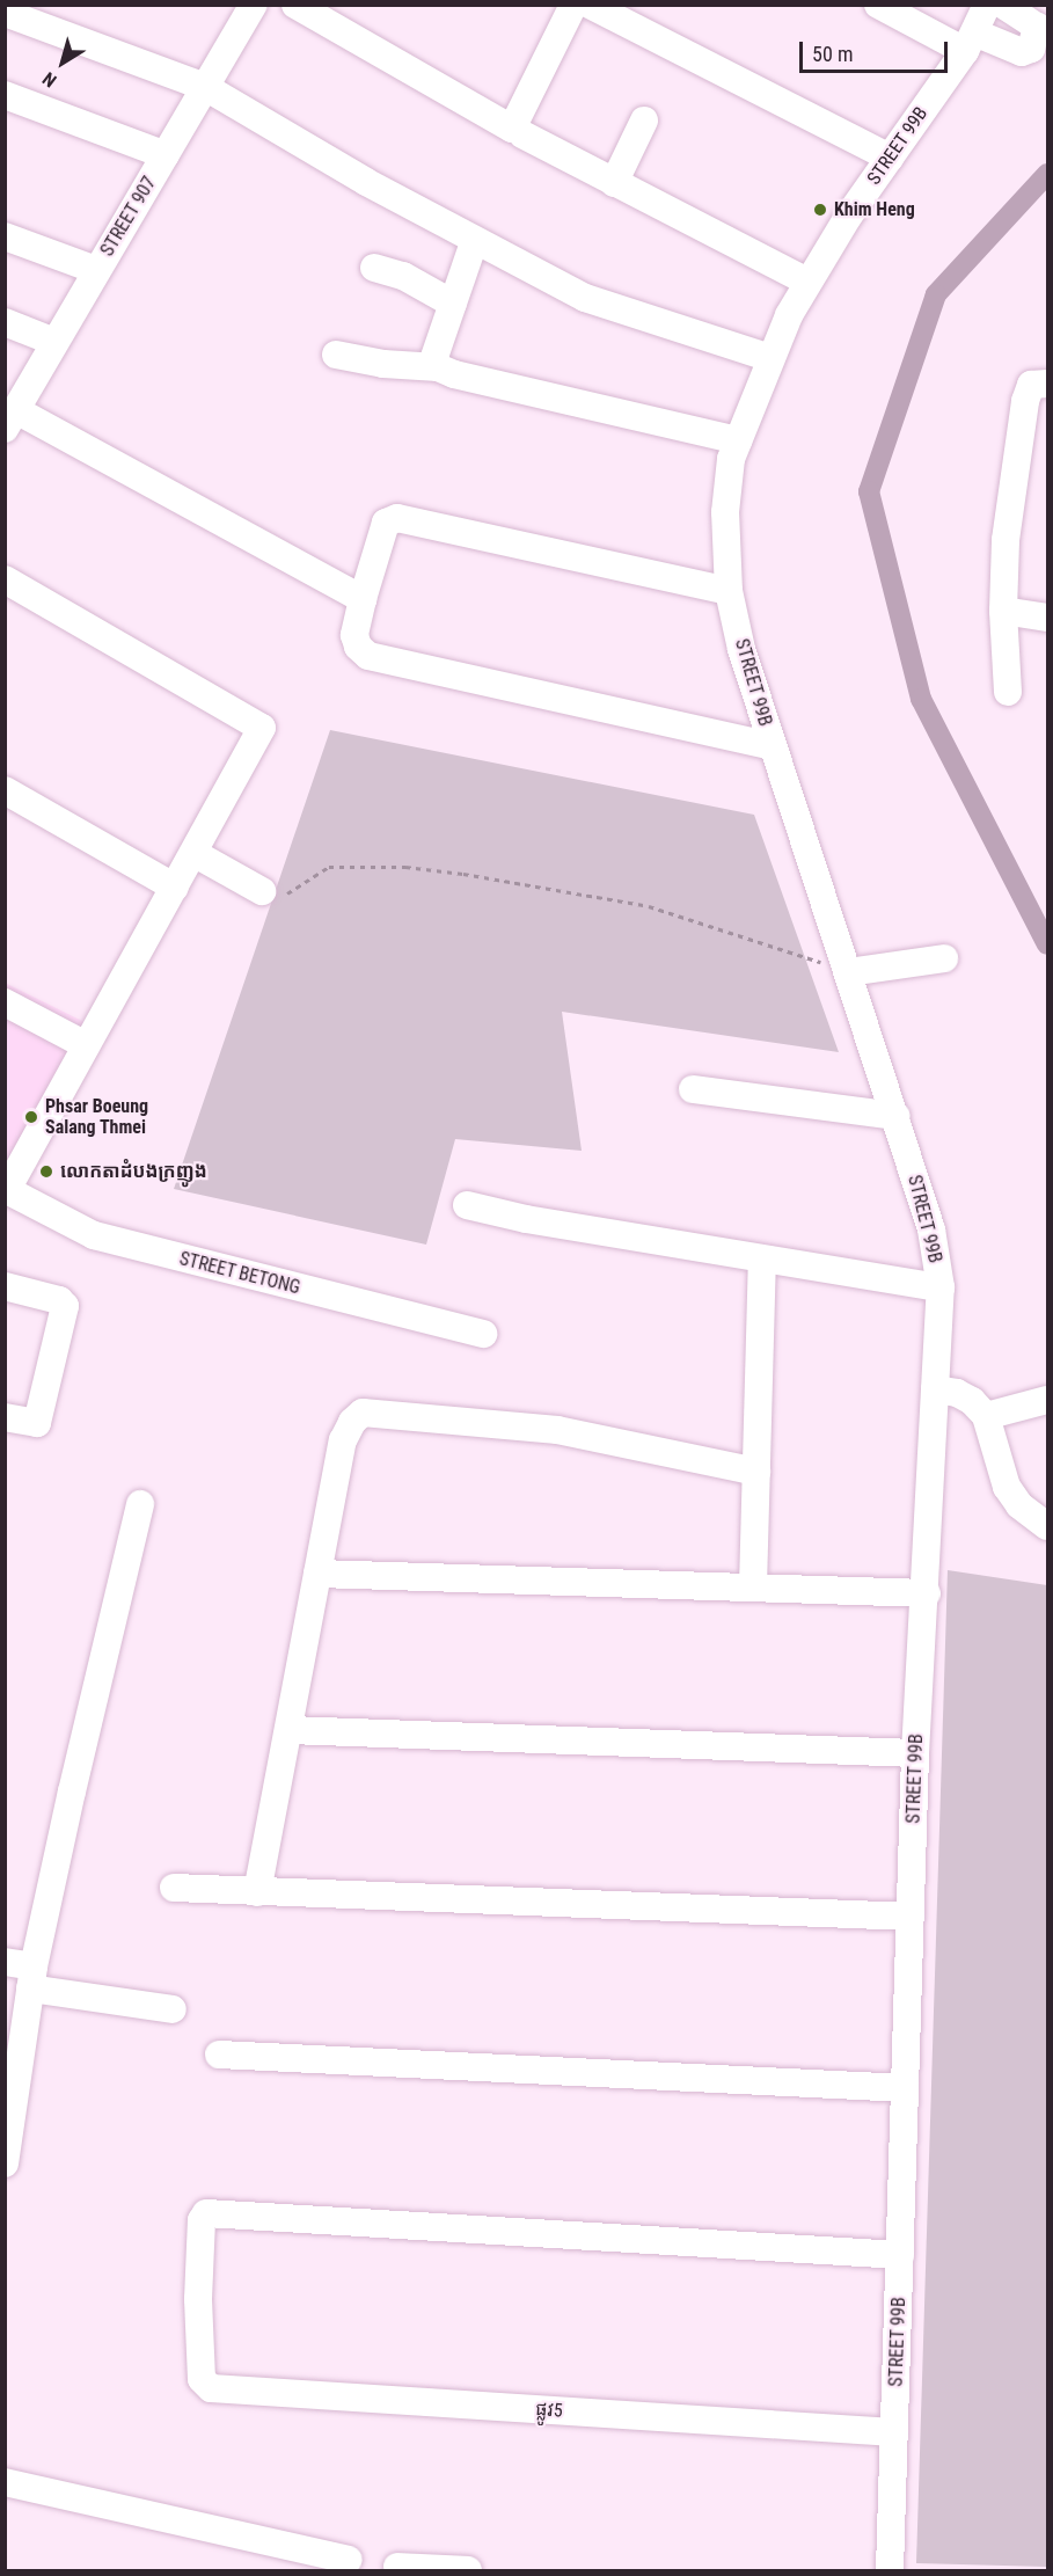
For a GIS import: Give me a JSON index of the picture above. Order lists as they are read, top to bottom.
{
  "streets": {
    "street": [
      "STREET 99B",
      "STREET 907",
      "STREET BETONG",
      "ផ្លូវ5"
    ]
  },
  "crossings": [
    ["STREET 99B", "ផ្លូវ5"]
  ],
  "places": ["Khim Heng", "Phsar Boeung Salang Thmei", "លោកតាដំបងក្រញូង"],
  "scale_bar": "50 m",
  "north": "bottom left"
}
